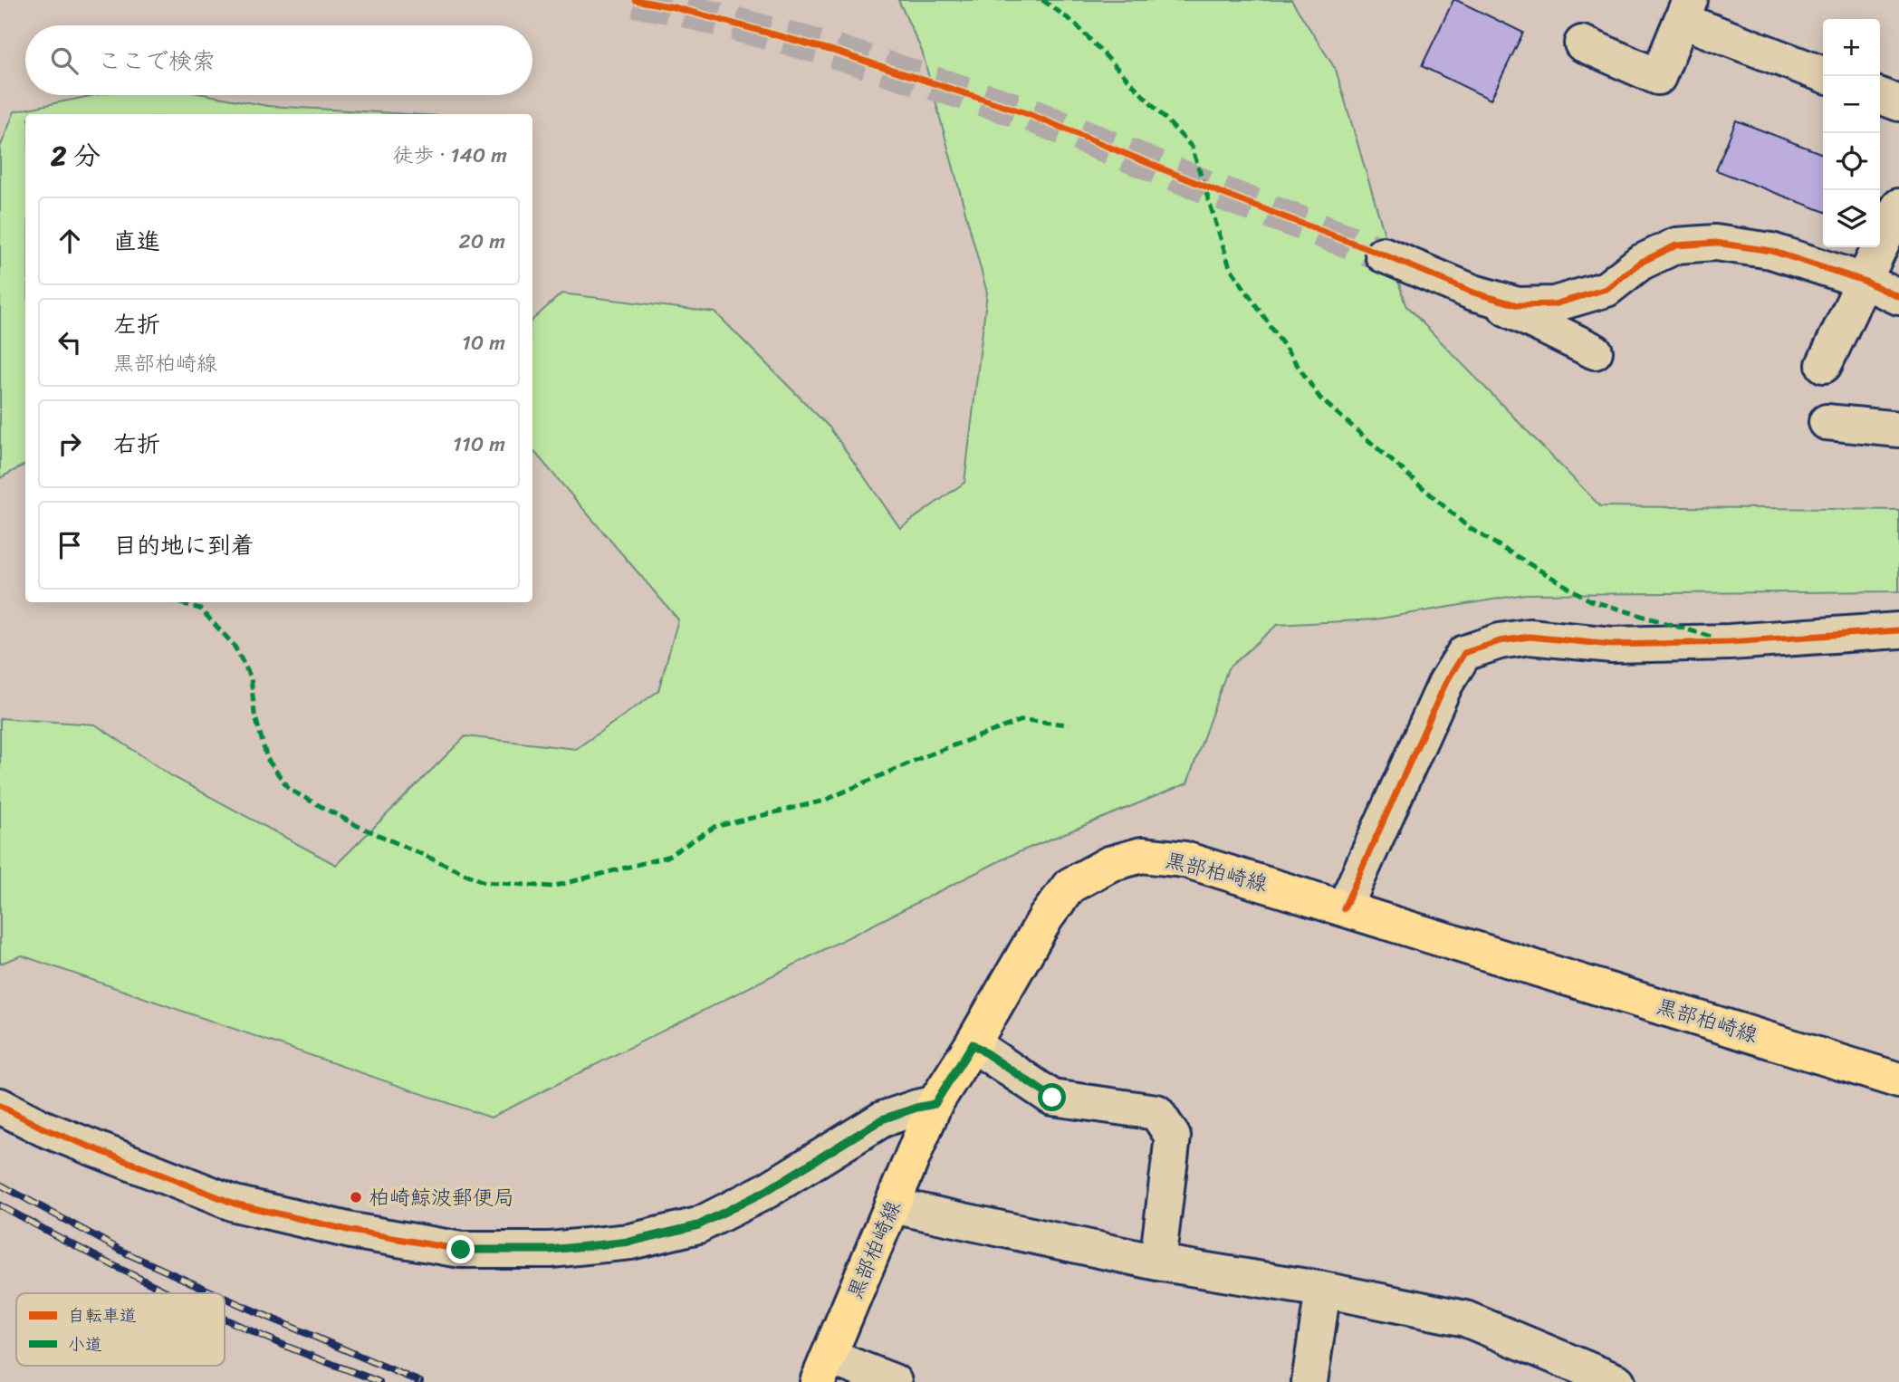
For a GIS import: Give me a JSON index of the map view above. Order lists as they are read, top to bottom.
{
  "streets": {
    "main road": ["黒部柏崎線"]
  },
  "places": ["柏崎鯨波郵便局"],
  "legend": ["自転車道", "小道"],
  "page": {
    "map_buttons": ["+", "−"],
    "search": "ここで検索",
    "heading": ["2 分", "徒歩 · 140 m"],
    "list": [
      ["直進", "20 m"],
      ["左折", "黒部柏崎線", "10 m"],
      ["右折", "110 m"],
      "目的地に到着"
    ]
  }
}
